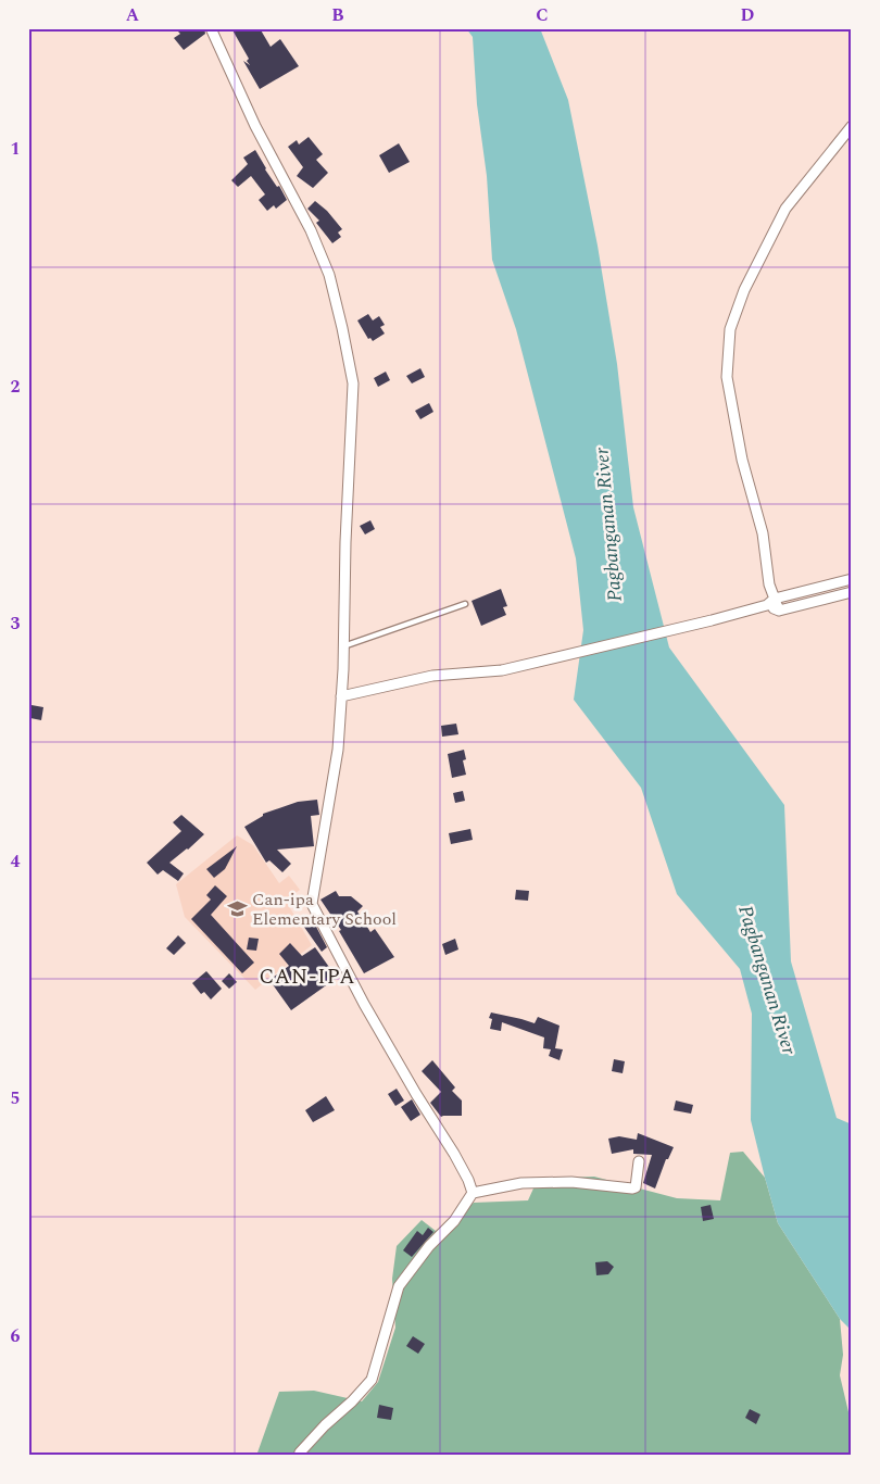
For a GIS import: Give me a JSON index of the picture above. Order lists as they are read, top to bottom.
{
  "districts": ["CAN-IPA"],
  "water": ["Pagbanganan River"],
  "places": {
    "school or university": ["Can-ipa Elementary School"]
  },
  "grid": {
    "columns": [
      "A",
      "B",
      "C",
      "D"
    ],
    "rows": [
      "1",
      "2",
      "3",
      "4",
      "5",
      "6"
    ]
  }
}
